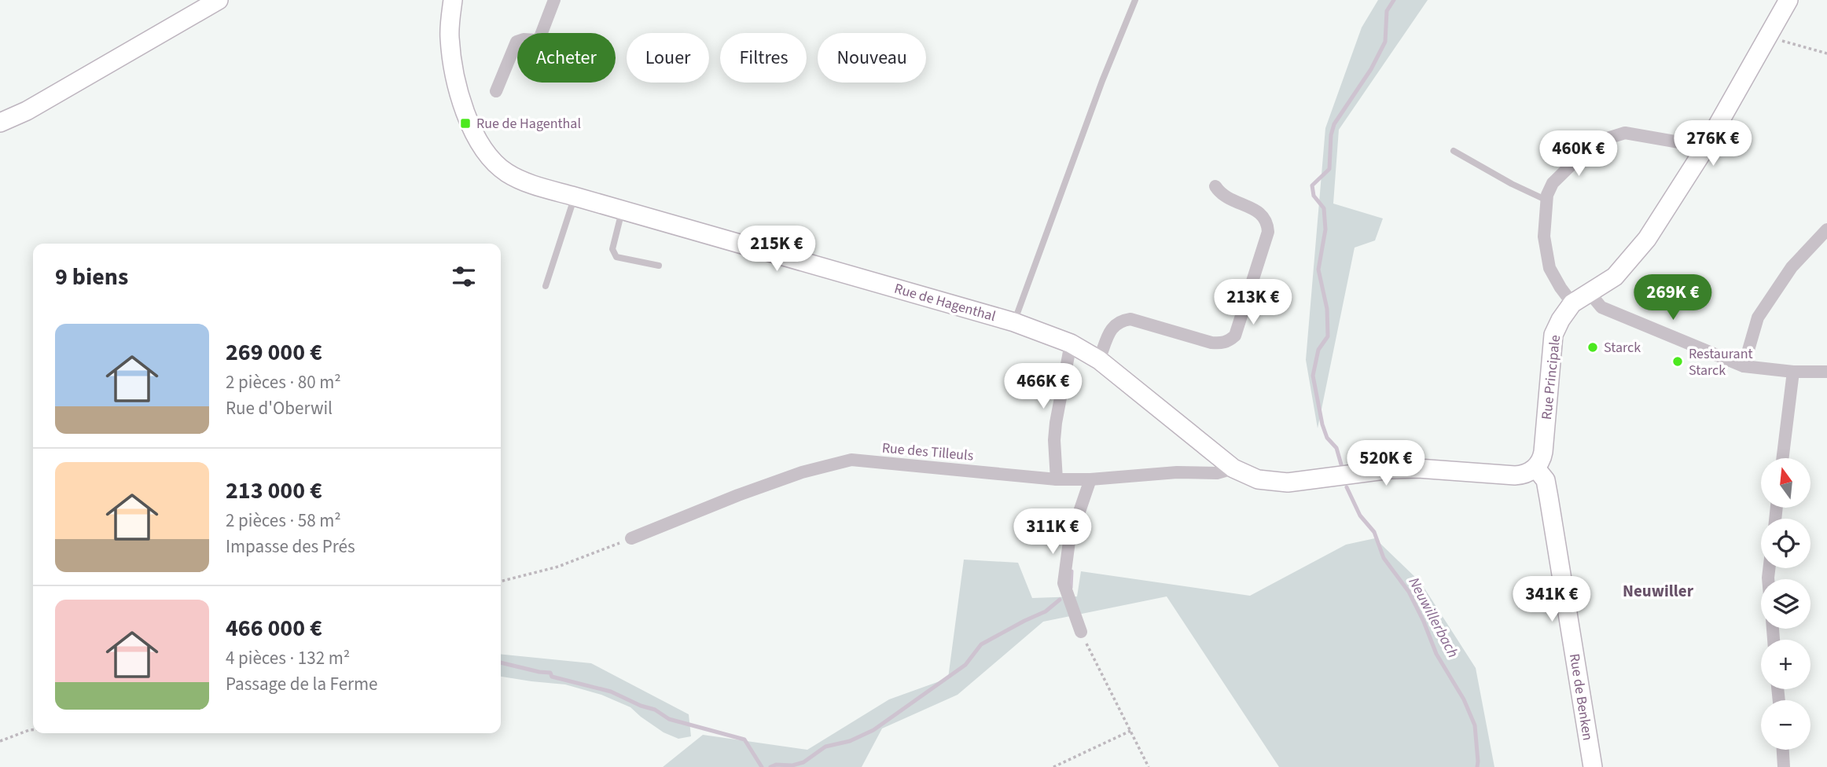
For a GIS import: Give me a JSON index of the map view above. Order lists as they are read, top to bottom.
{
  "streets": {
    "street": [
      "Rue de Hagenthal",
      "Rue Principale",
      "Rue des Tilleuls",
      "Rue de Benken"
    ]
  },
  "crossings": [
    ["Rue de Hagenthal", "Rue Principale"],
    ["Rue de Hagenthal", "Rue des Tilleuls"],
    ["Rue de Hagenthal", "Rue de Benken"],
    ["Rue Principale", "Rue de Benken"]
  ],
  "districts": ["Neuwiller"],
  "water": ["Neuwillerbach"],
  "places": {
    "transit": ["Rue de Hagenthal"],
    "other": ["Starck", "Restaurant Starck"]
  },
  "north": "top",
  "page": {
    "chip": [
      "Acheter",
      "Louer",
      "Filtres",
      "Nouveau"
    ],
    "price": [
      "276K €",
      "460K €",
      "215K €",
      "269K €",
      "213K €",
      "466K €",
      "520K €",
      "311K €",
      "341K €"
    ],
    "heading": "9 biens",
    "list": [
      {
        "name": "269 000 €",
        "note": "2 pièces · 80 m² · Rue d'Oberwil"
      },
      {
        "name": "213 000 €",
        "note": "2 pièces · 58 m² · Impasse des Prés"
      },
      {
        "name": "466 000 €",
        "note": "4 pièces · 132 m² · Passage de la Ferme"
      }
    ],
    "map_buttons": ["+", "−"]
  }
}
